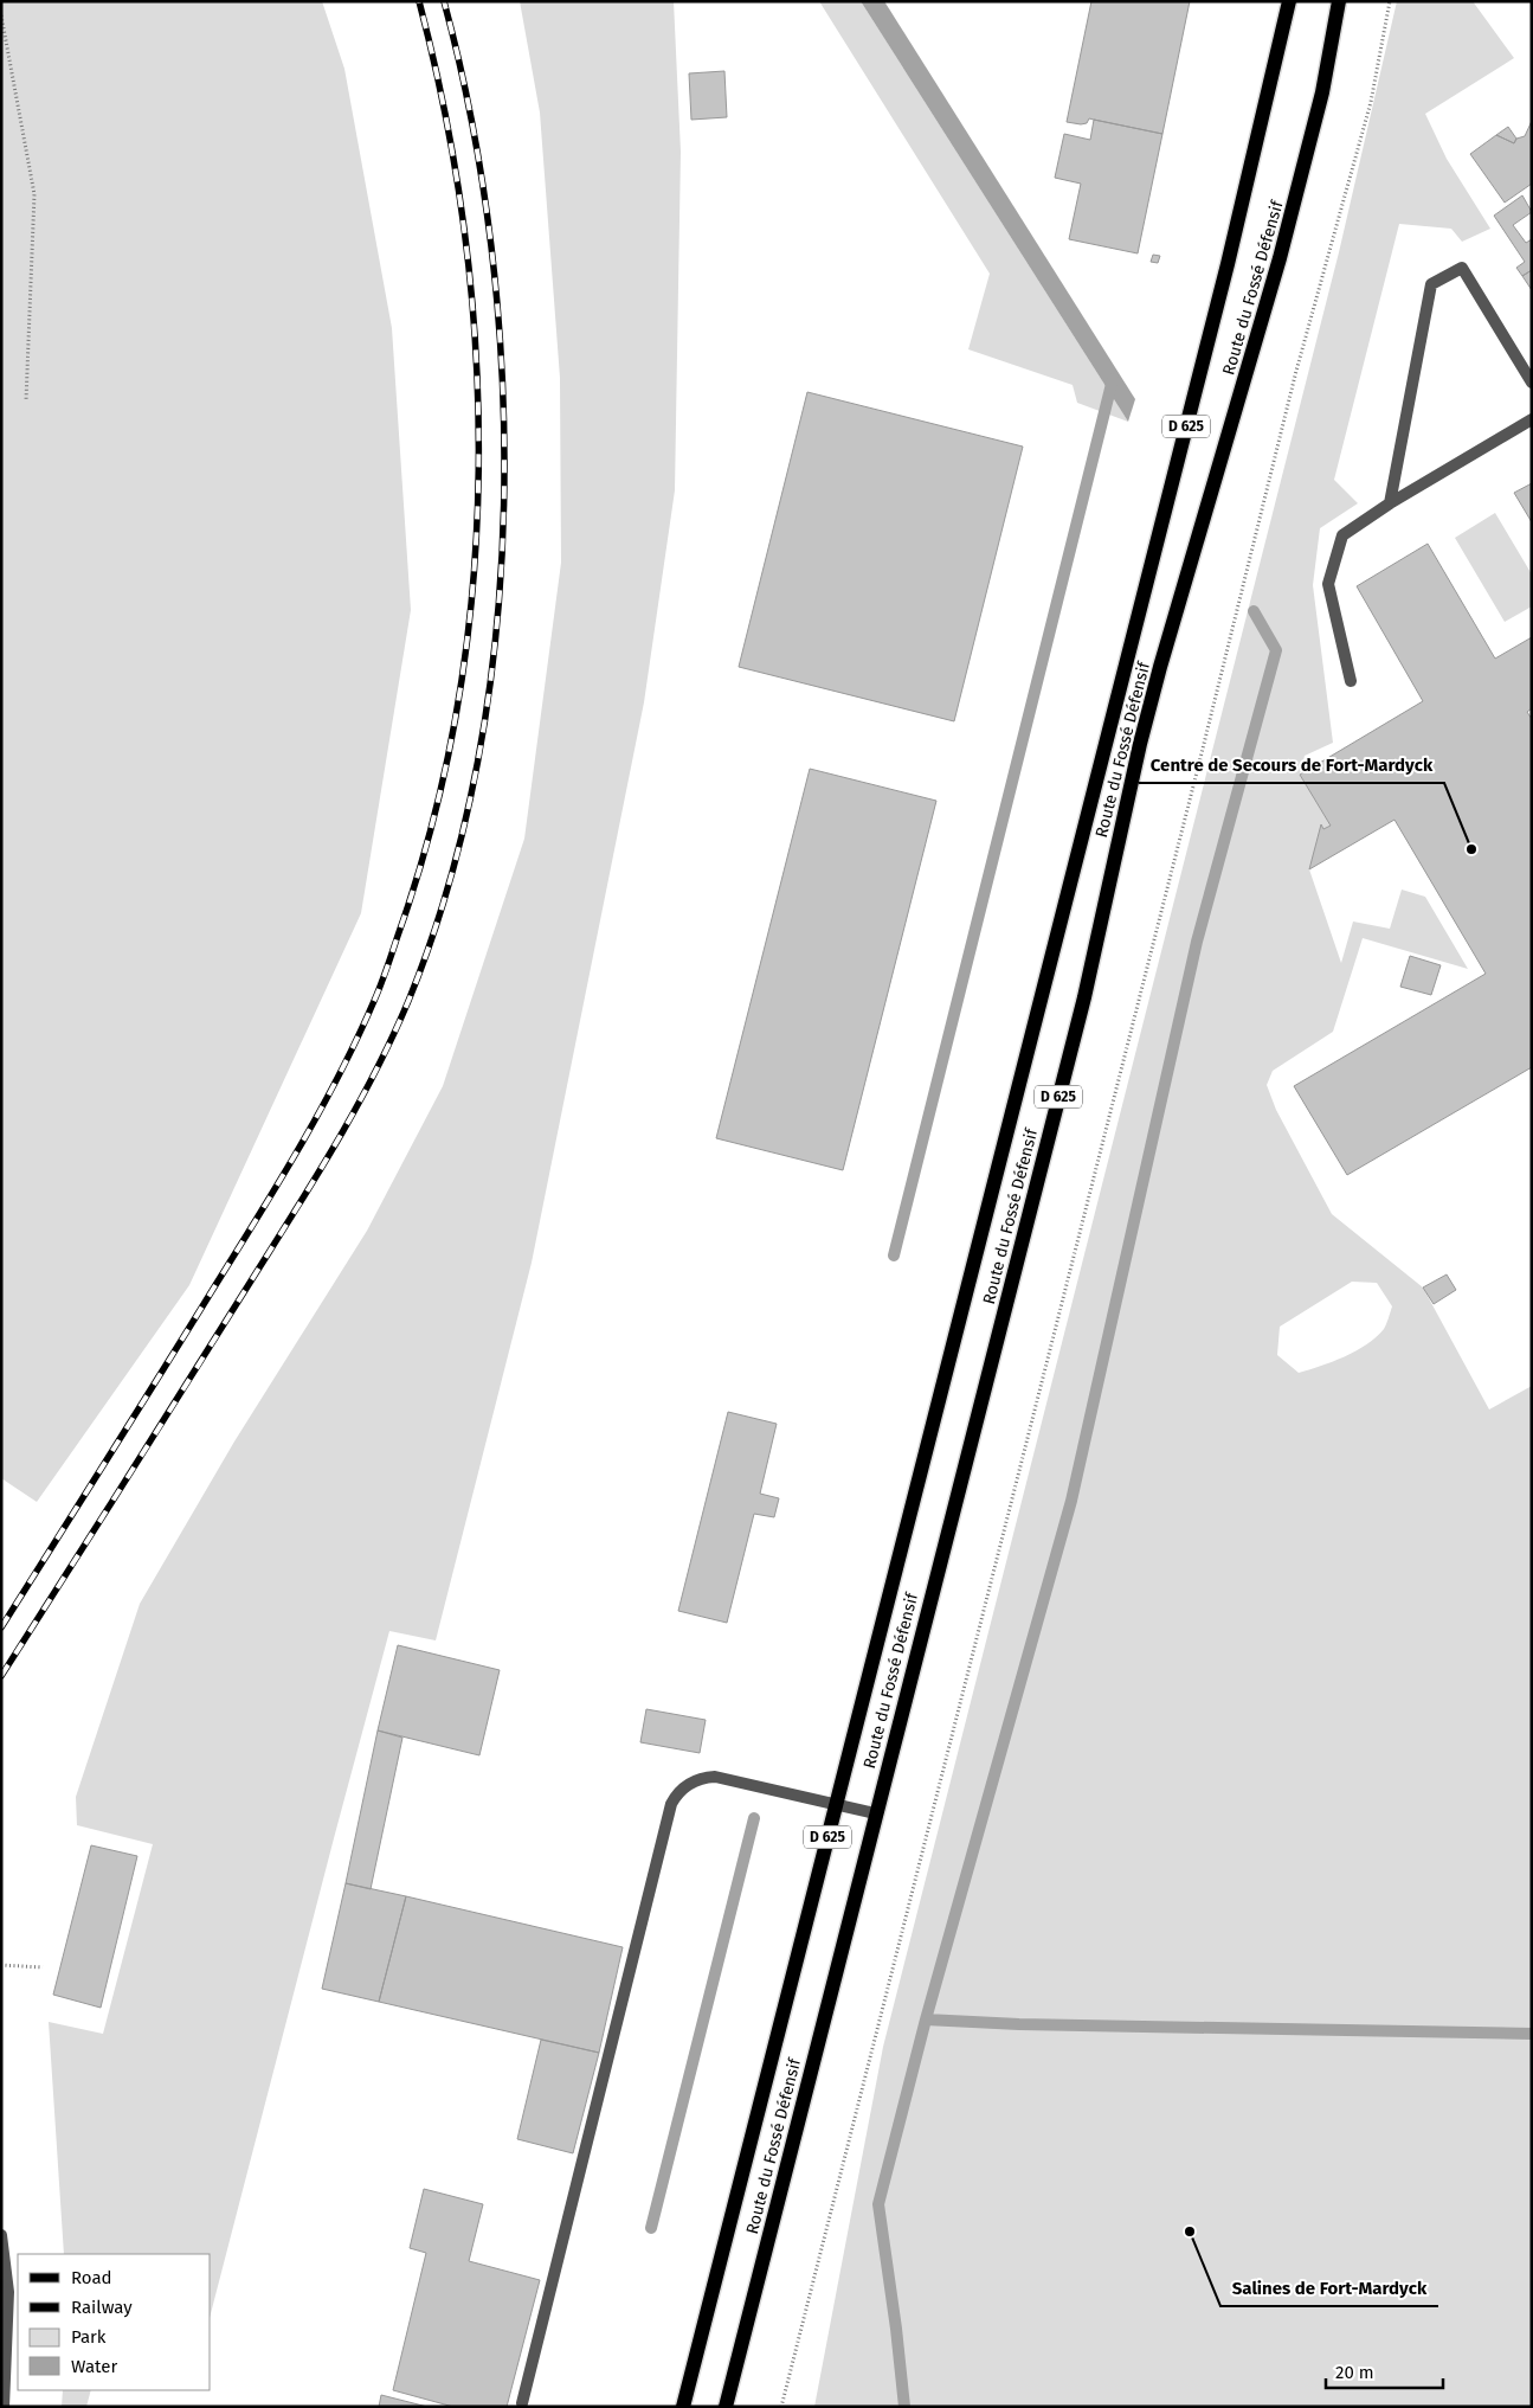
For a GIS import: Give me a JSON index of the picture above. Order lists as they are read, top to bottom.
{
  "streets": {
    "main road": ["Route du Fossé Défensif", "D 625"]
  },
  "places": ["Centre de Secours de Fort-Mardyck", "Salines de Fort-Mardyck"],
  "legend": [
    "Road",
    "Railway",
    "Park",
    "Water"
  ],
  "scale_bar": "20 m"
}
